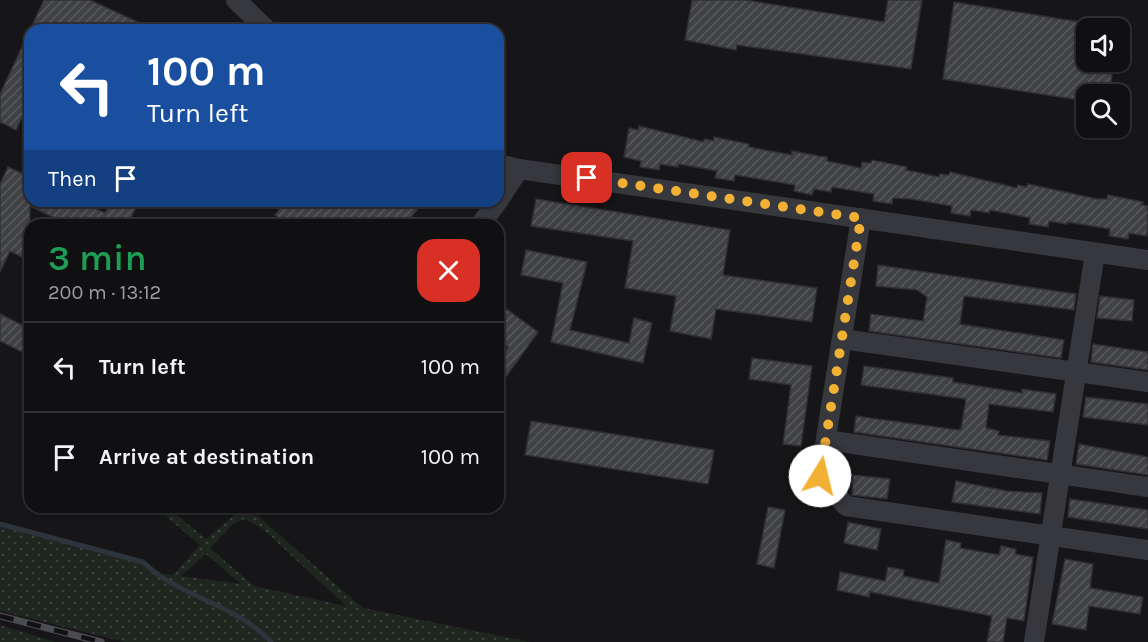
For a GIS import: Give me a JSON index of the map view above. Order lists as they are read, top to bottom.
{
  "page": {
    "turn": ["100 m", "Turn left"],
    "then": "Then",
    "heading": ["3 min", "200 m · 13:12"],
    "list": [
      {
        "name": "Turn left",
        "value": "100 m"
      },
      {
        "name": "Arrive at destination",
        "value": "100 m"
      }
    ]
  }
}
